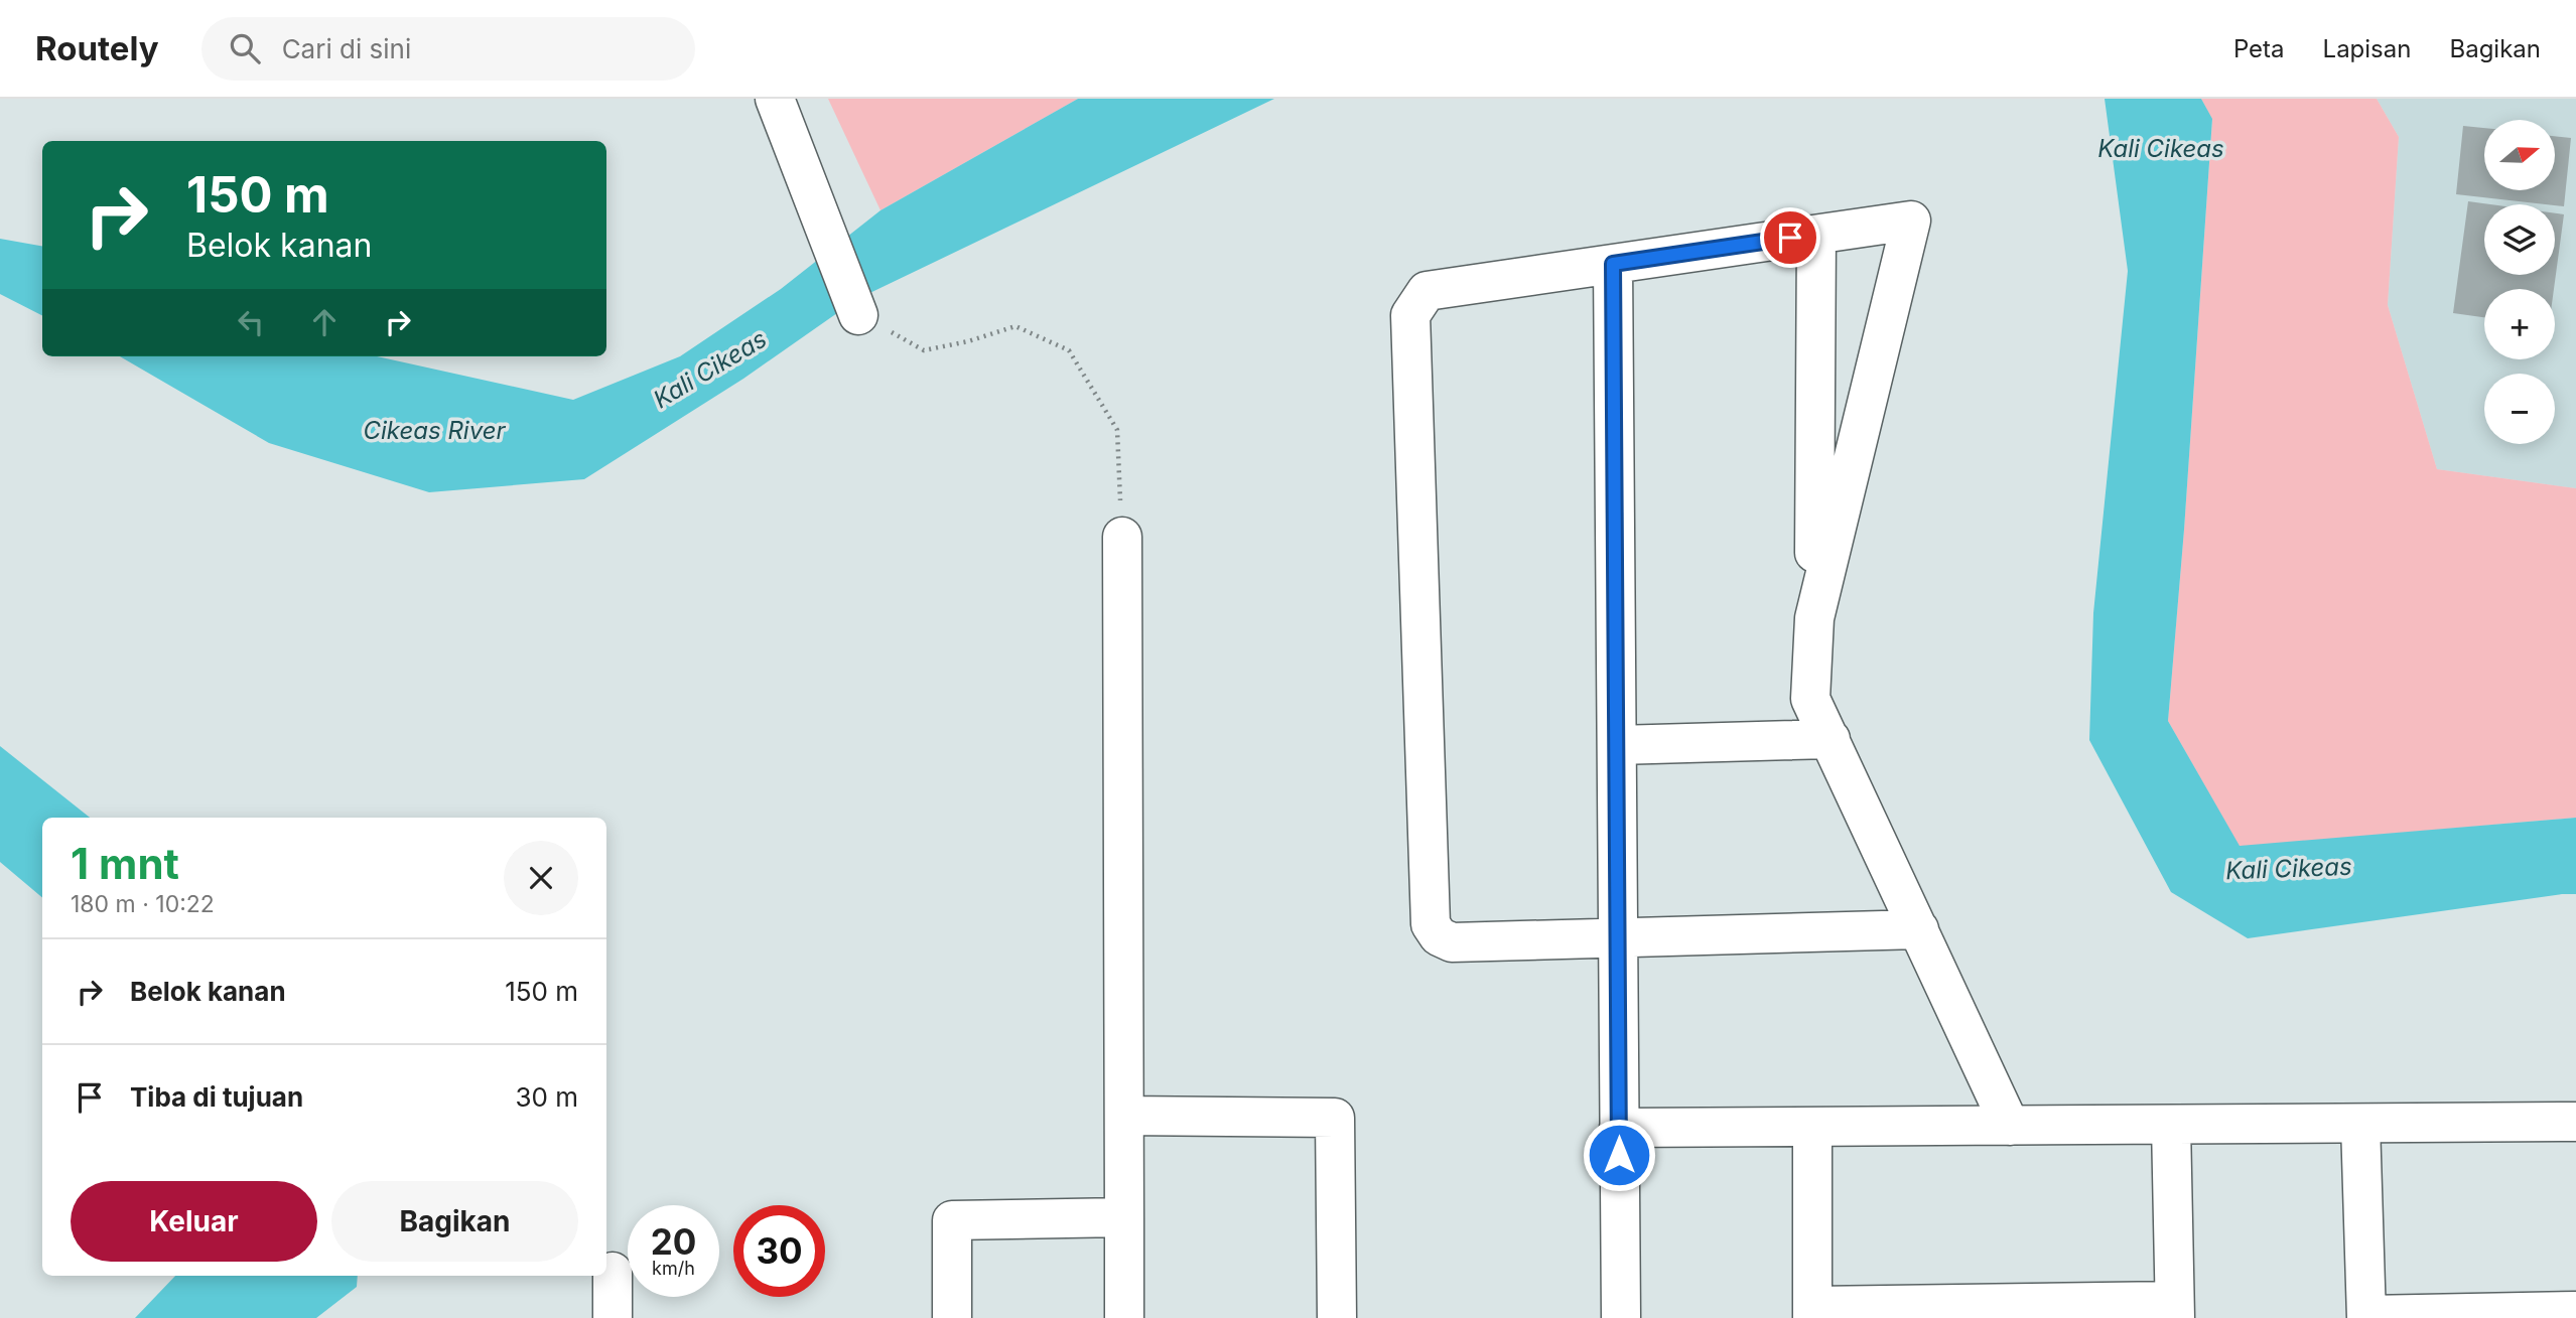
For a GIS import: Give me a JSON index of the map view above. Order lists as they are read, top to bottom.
{
  "water": ["Kali Cikeas", "Cikeas River"],
  "north": "right",
  "page": {
    "header": "Routely",
    "search": "Cari di sini",
    "nav": ["Peta", "Lapisan", "Bagikan"],
    "map_buttons": ["+", "−"],
    "turn": ["150 m", "Belok kanan"],
    "heading": ["1 mnt", "180 m · 10:22"],
    "list": [
      {
        "name": "Belok kanan",
        "value": "150 m"
      },
      {
        "name": "Tiba di tujuan",
        "value": "30 m"
      }
    ],
    "buttons": ["Keluar", "Bagikan"],
    "speed": "20 km/h",
    "limit": "30"
  }
}
